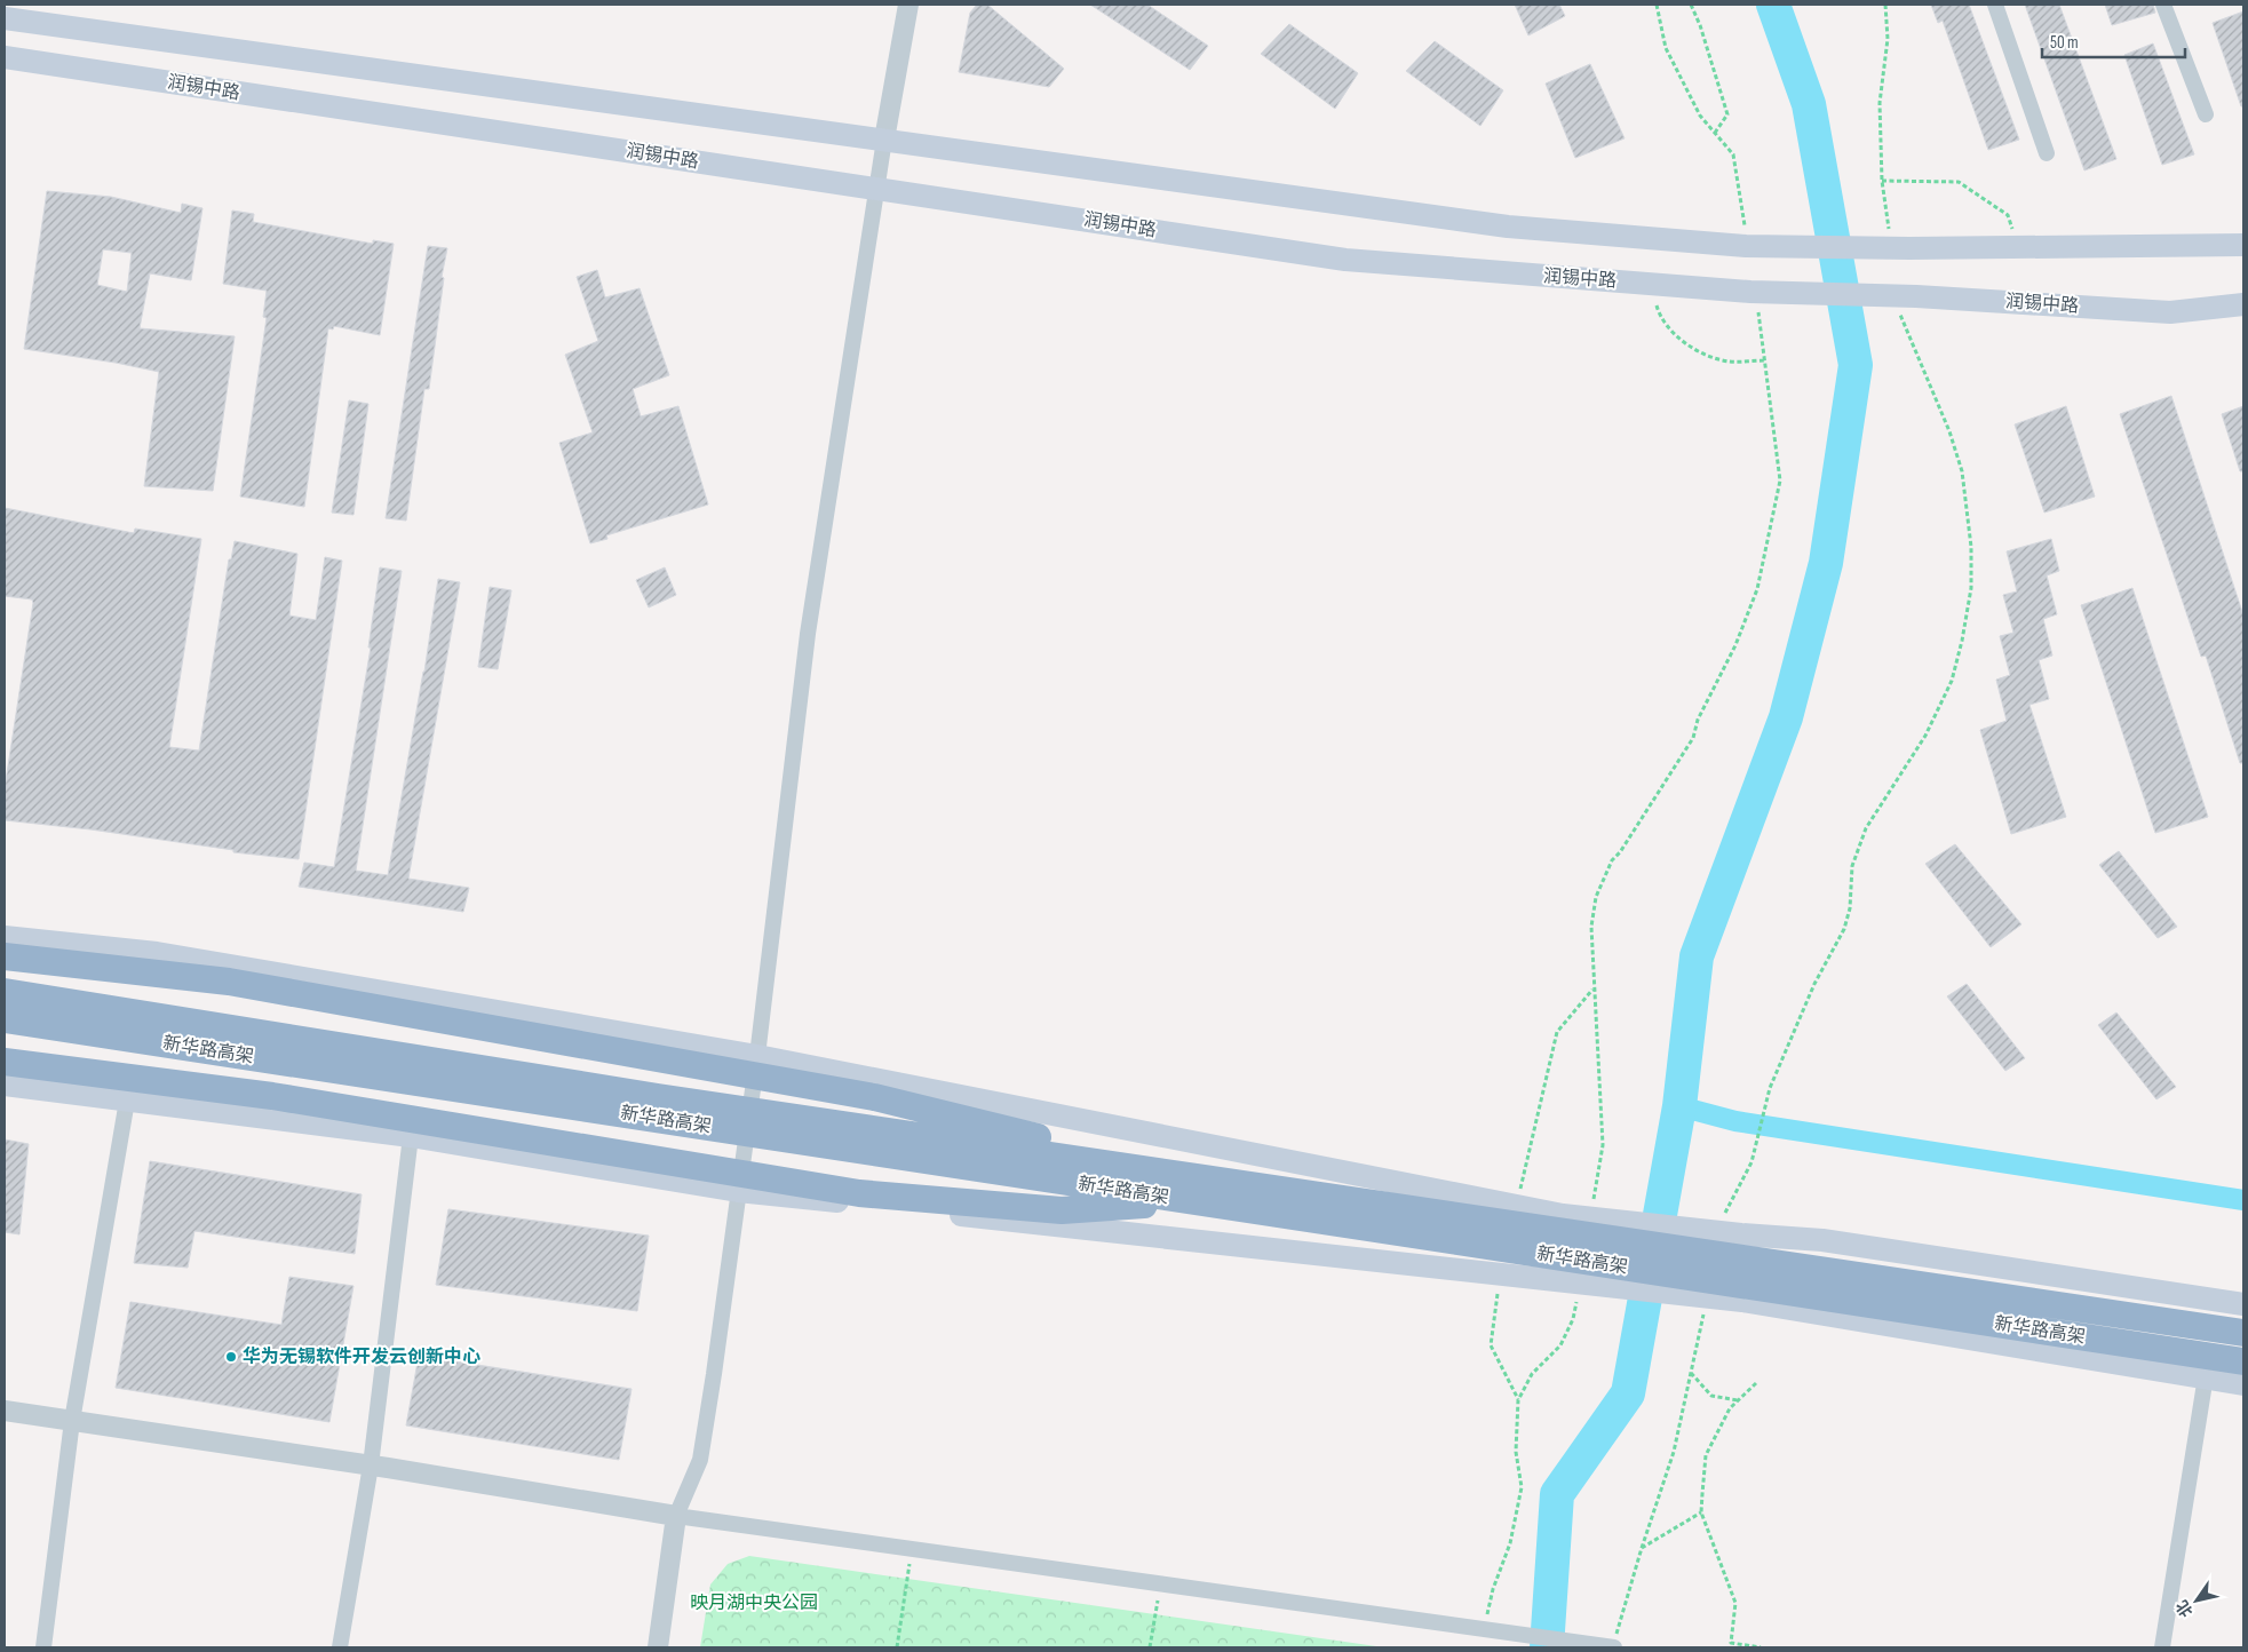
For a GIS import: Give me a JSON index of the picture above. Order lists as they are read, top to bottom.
{
  "streets": {
    "highway": ["新华路高架"],
    "main road": ["润锡中路"]
  },
  "parks": ["映月湖中央公园"],
  "places": ["华为无锡软件开发云创新中心"],
  "scale_bar": "50 m",
  "north": "bottom left"
}
